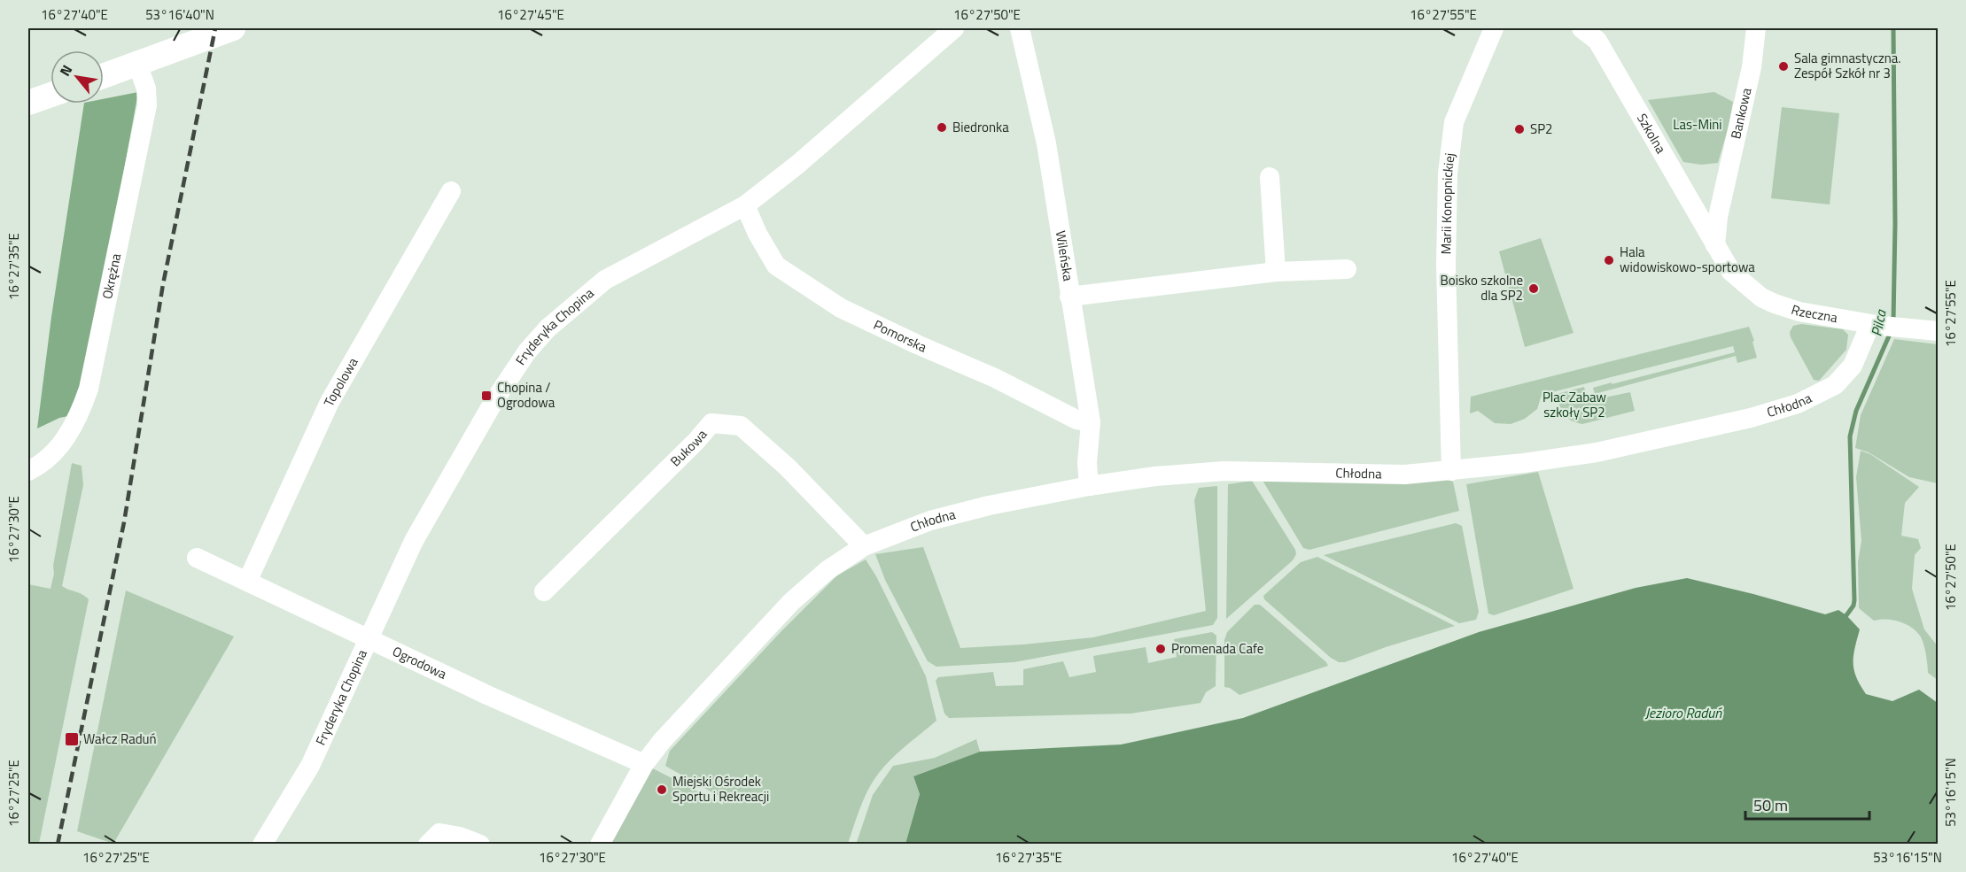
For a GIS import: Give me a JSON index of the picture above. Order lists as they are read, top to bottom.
{
  "streets": {
    "street": [
      "Bankowa",
      "Szkolna",
      "Marii Konopnickiej",
      "Wileńska",
      "Okrężna",
      "Rzeczna",
      "Fryderyka Chopina",
      "Pomorska",
      "Topolowa",
      "Chłodna",
      "Bukowa",
      "Ogrodowa"
    ]
  },
  "crossings": [
    ["Bankowa", "Szkolna"],
    ["Bankowa", "Rzeczna"],
    ["Szkolna", "Rzeczna"],
    ["Marii Konopnickiej", "Chłodna"],
    ["Wileńska", "Pomorska"],
    ["Wileńska", "Chłodna"],
    ["Rzeczna", "Chłodna"],
    ["Fryderyka Chopina", "Pomorska"],
    ["Fryderyka Chopina", "Ogrodowa"],
    ["Topolowa", "Ogrodowa"],
    ["Chłodna", "Bukowa"],
    ["Chłodna", "Ogrodowa"]
  ],
  "water": ["Pilca", "Jezioro Raduń"],
  "parks": ["Las-Mini", "Plac Zabaw szkoły SP2"],
  "places": {
    "other": [
      "Sala gimnastyczna. Zespół Szkół nr 3",
      "Biedronka",
      "SP2",
      "Hala widowiskowo-sportowa",
      "Boisko szkolne dla SP2",
      "Promenada Cafe",
      "Miejski Ośrodek Sportu i Rekreacji"
    ],
    "transit": ["Chopina / Ogrodowa", "Wałcz Raduń"]
  },
  "scale_bar": "50 m",
  "north": "top left",
  "coordinates": [
    "16°27'40\"E",
    "53°16'40\"N",
    "16°27'45\"E",
    "16°27'50\"E",
    "16°27'55\"E",
    "16°27'35\"E",
    "16°27'30\"E",
    "53°16'15\"N",
    "16°27'25\"E"
  ]
}
